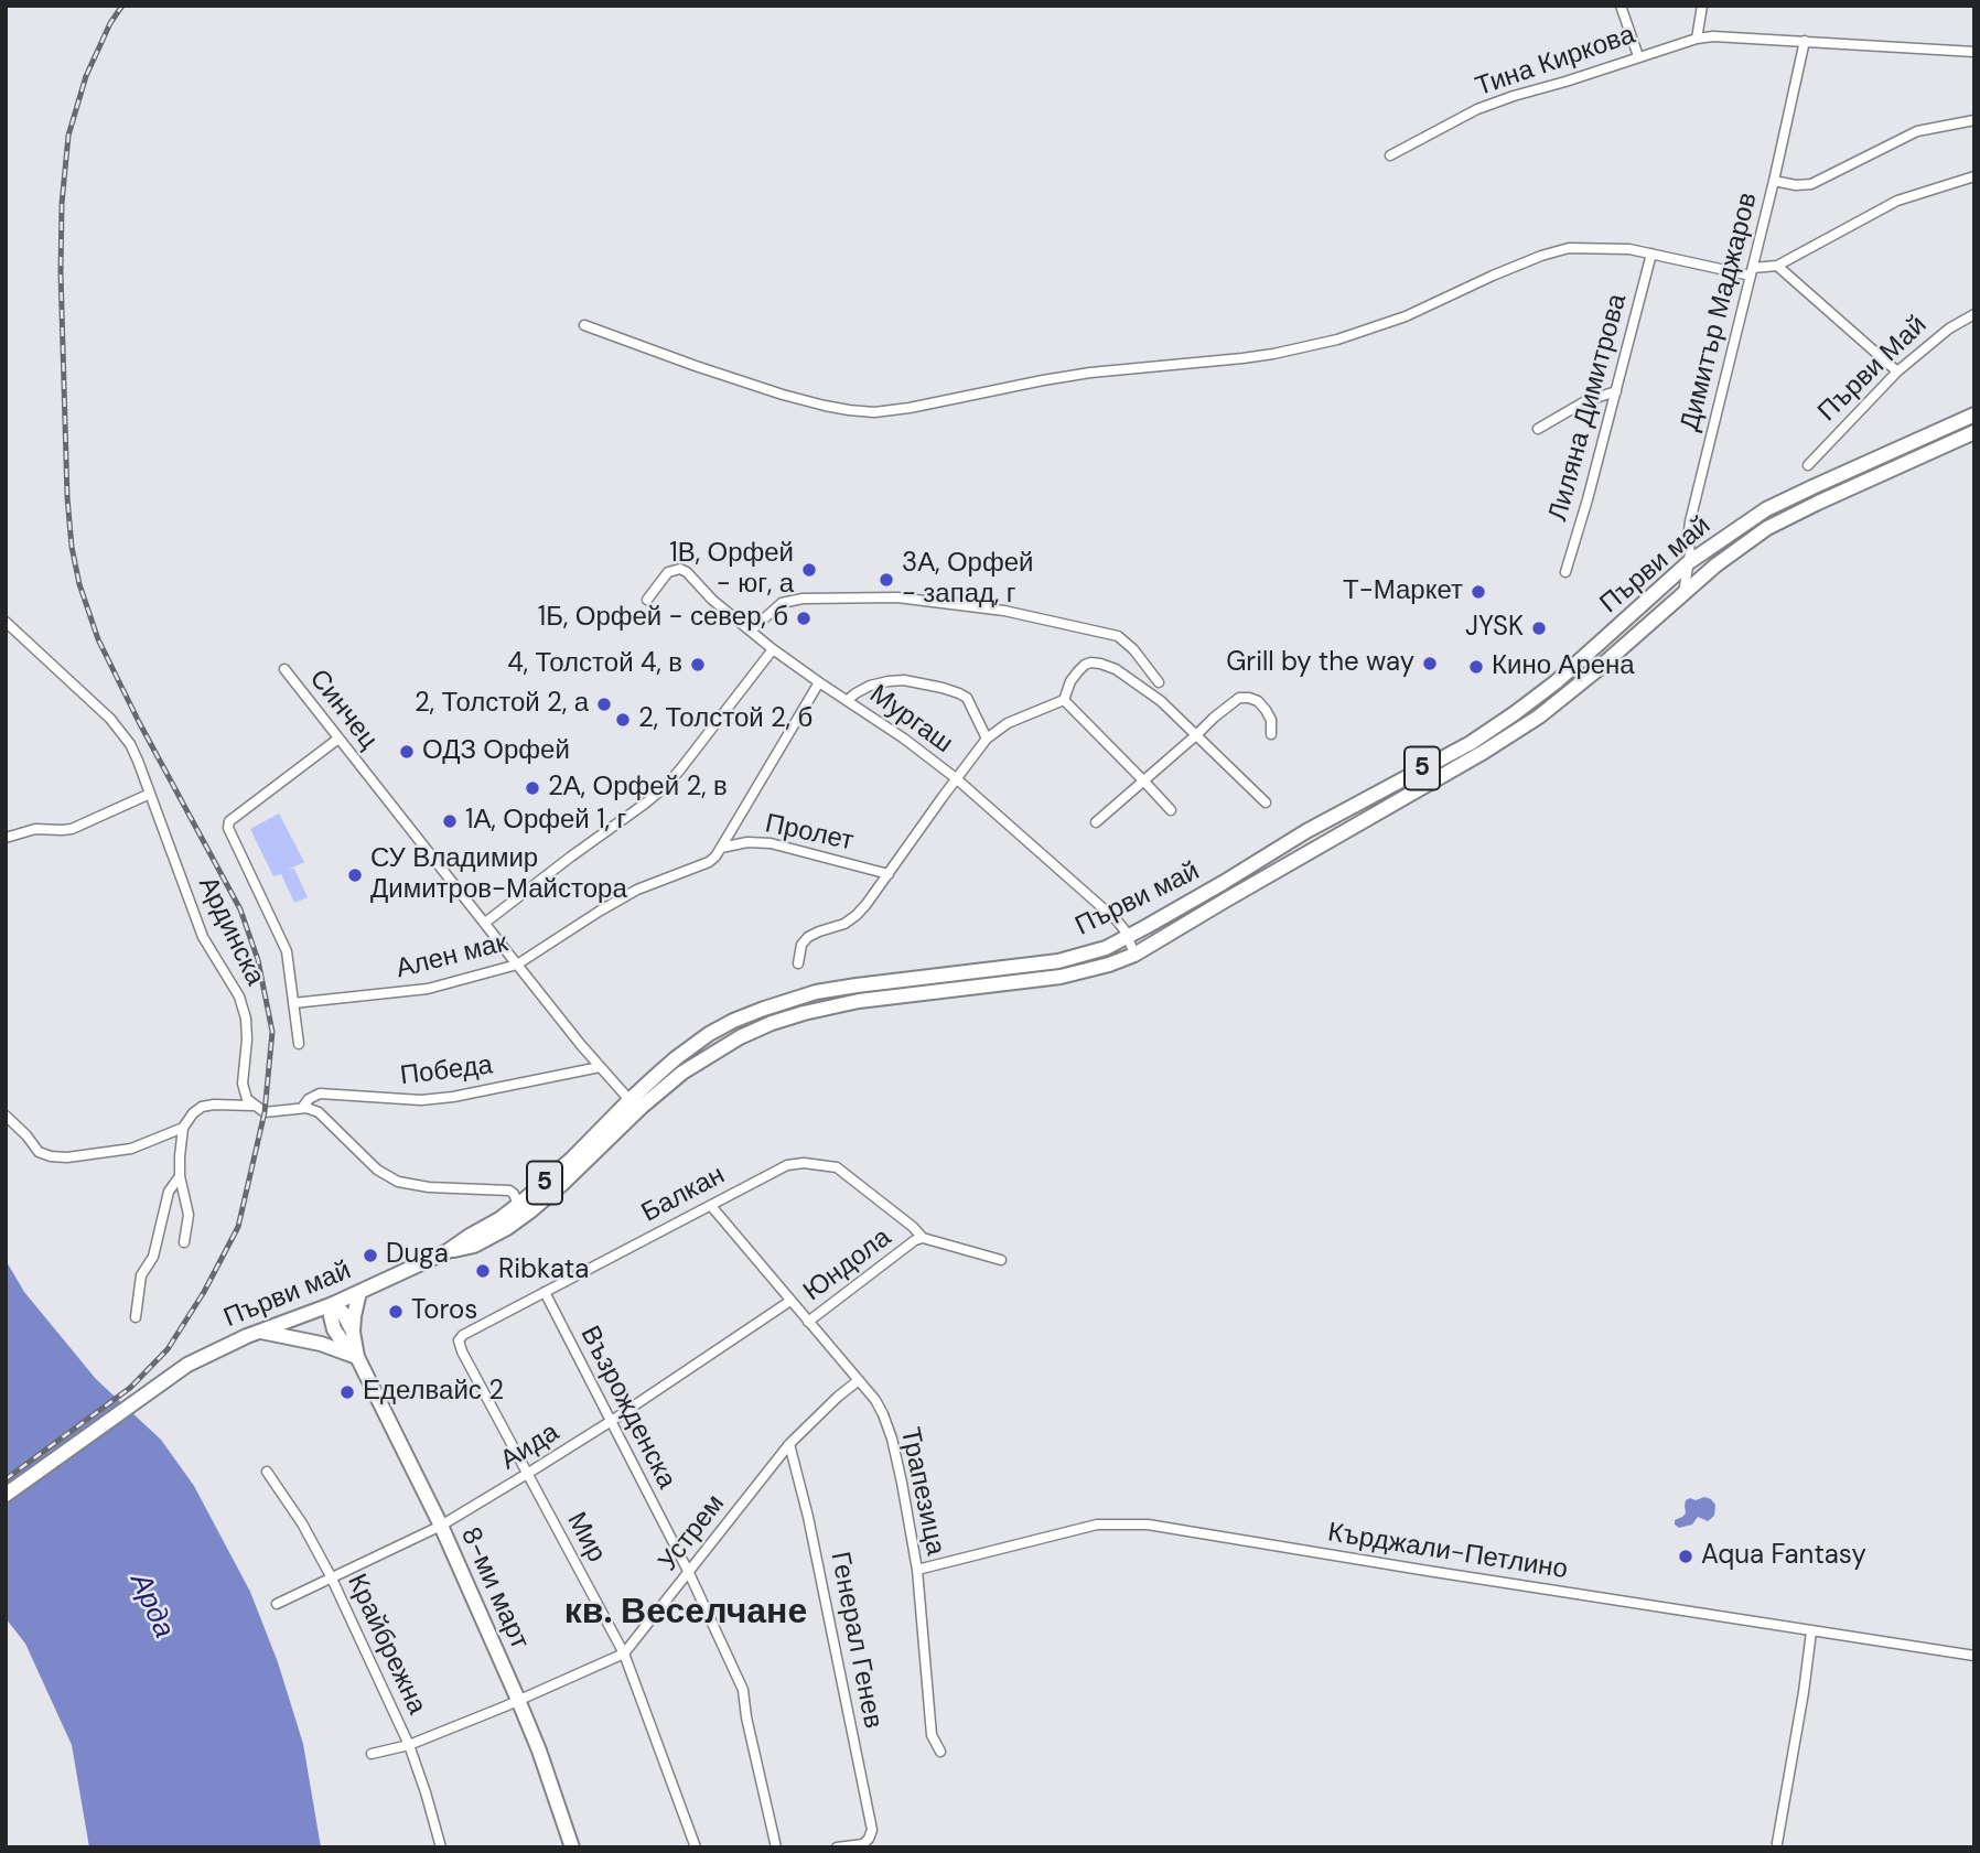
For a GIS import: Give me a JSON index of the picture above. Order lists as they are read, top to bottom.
{
  "streets": {
    "main road": [
      "Първи Май",
      "Първи май",
      "5",
      "8-ми март"
    ],
    "street": [
      "Тина Киркова",
      "Димитър Маджаров",
      "Лиляна Димитрова",
      "Синчец",
      "Мургаш",
      "Пролет",
      "Ардинска",
      "Ален мак",
      "Победа",
      "Балкан",
      "Юндола",
      "Възрожденска",
      "Аида",
      "Трапезица",
      "Устрем",
      "Мир",
      "Кърджали-Петлино",
      "Генерал Генев",
      "Крайбрежна"
    ]
  },
  "crossings": [
    ["Тина Киркова", "Димитър Маджаров"],
    ["Димитър Маджаров", "Първи май"],
    ["Първи Май", "Първи май"],
    ["Първи май", "Синчец"],
    ["Първи май", "Мургаш"],
    ["Синчец", "Ален мак"],
    ["Синчец", "Победа"],
    ["Мургаш", "Ален мак"],
    ["Пролет", "Ален мак"],
    ["Балкан", "Юндола"],
    ["Балкан", "Възрожденска"],
    ["Балкан", "Трапезица"],
    ["Балкан", "Мир"],
    ["Юндола", "Трапезица"],
    ["Възрожденска", "Аида"],
    ["Възрожденска", "Устрем"],
    ["Аида", "Трапезица"],
    ["Аида", "Мир"],
    ["Аида", "8-ми март"],
    ["Аида", "Крайбрежна"],
    ["Трапезица", "Устрем"],
    ["Трапезица", "Кърджали-Петлино"],
    ["Устрем", "Мир"],
    ["Устрем", "8-ми март"],
    ["Устрем", "Генерал Генев"],
    ["Устрем", "Крайбрежна"]
  ],
  "districts": ["кв. Веселчане"],
  "water": ["Арда"],
  "places": [
    "1В, Орфей - юг, а",
    "3А, Орфей - запад, г",
    "Т-Маркет",
    "1Б, Орфей - север, б",
    "JYSK",
    "Grill by the way",
    "4, Толстой 4, в",
    "Кино Арена",
    "2, Толстой 2, а",
    "2, Толстой 2, б",
    "ОДЗ Орфей",
    "2А, Орфей 2, в",
    "1А, Орфей 1, г",
    "СУ Владимир Димитров-Майстора",
    "Duga",
    "Ribkata",
    "Toros",
    "Еделвайс 2",
    "Aqua Fantasy"
  ]
}
